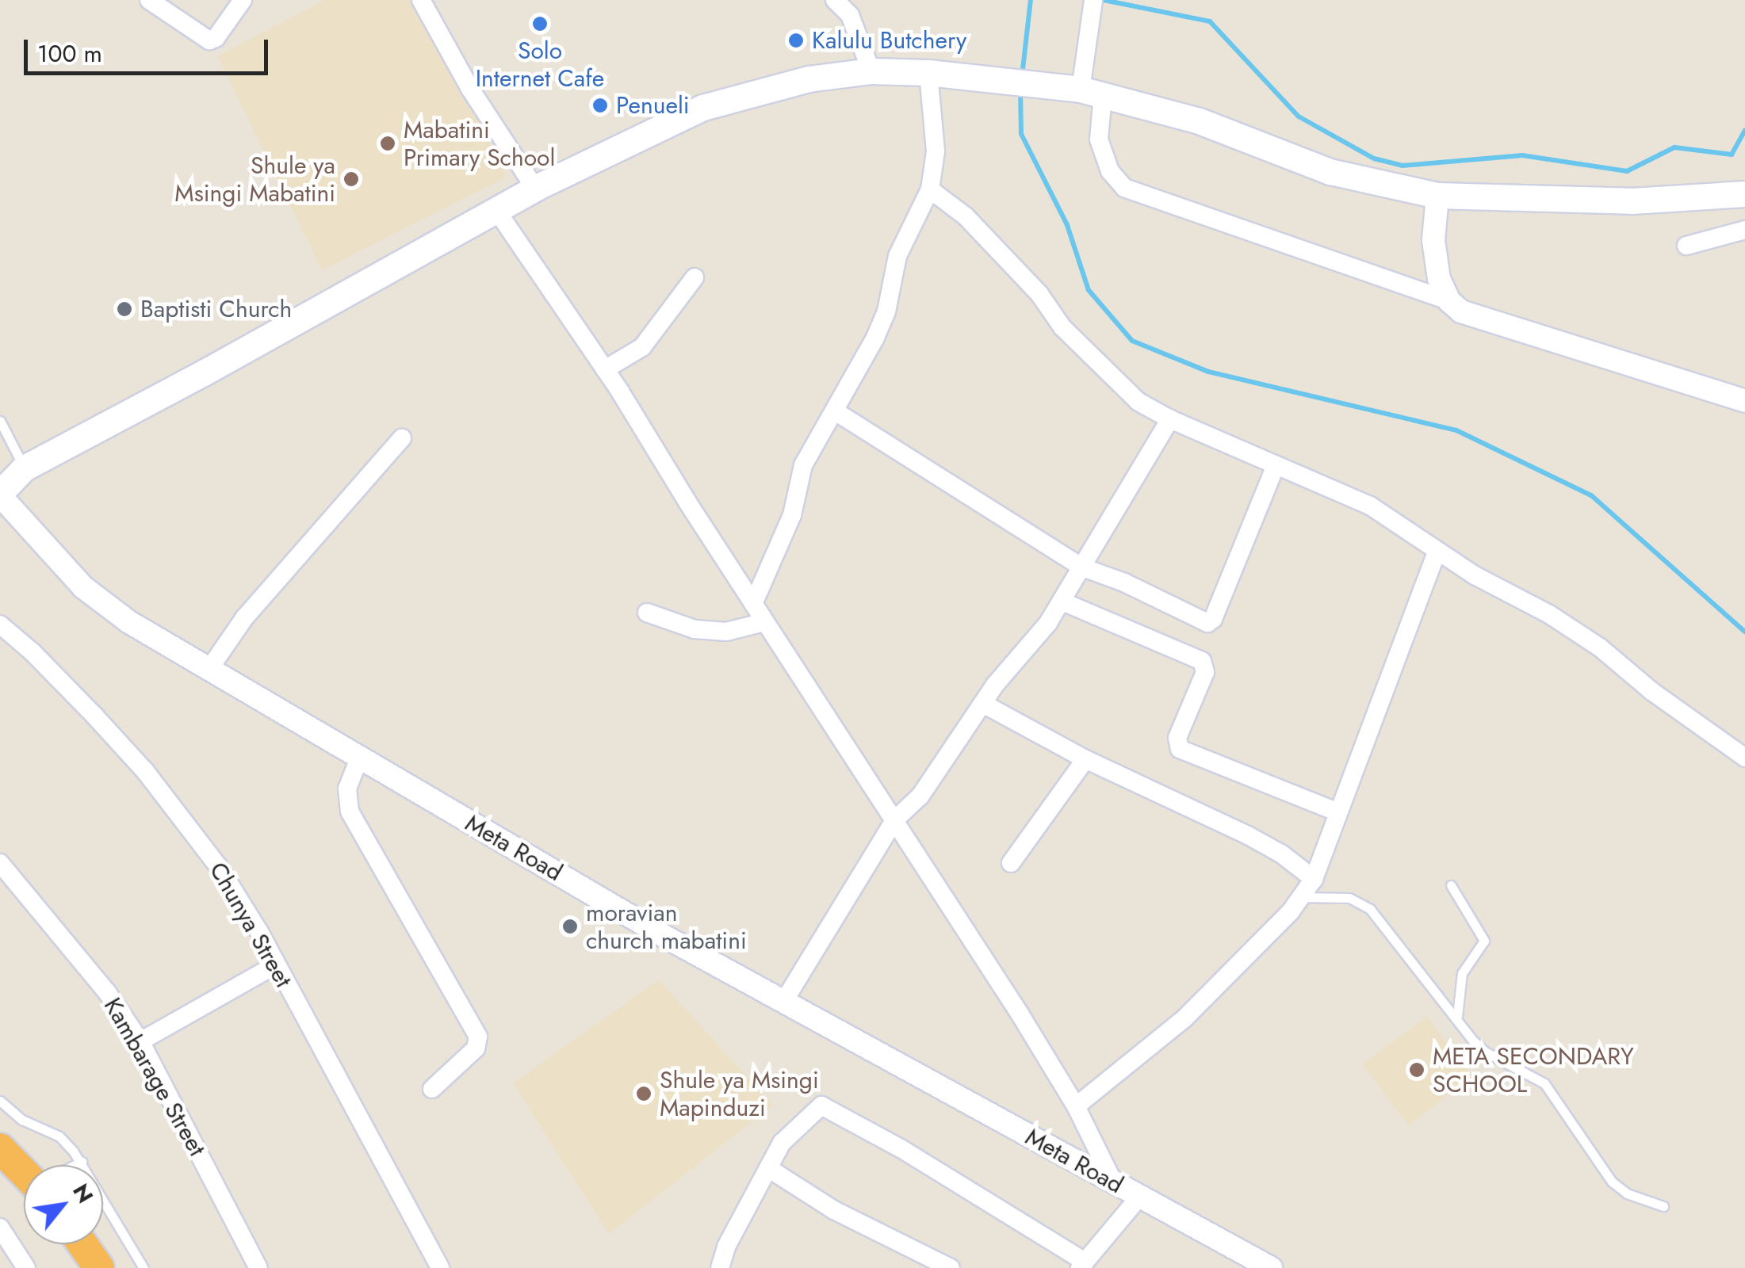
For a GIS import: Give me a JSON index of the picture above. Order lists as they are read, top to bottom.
{
  "streets": {
    "street": ["Meta Road", "Chunya Street", "Kambarage Street"]
  },
  "places": [
    "Solo Internet Cafe",
    "Kalulu Butchery",
    "Penueli",
    "Mabatini Primary School",
    "Shule ya Msingi Mabatini",
    "Baptisti Church",
    "moravian church mabatini",
    "META SECONDARY SCHOOL",
    "Shule ya Msingi Mapinduzi"
  ],
  "scale_bar": "100 m",
  "north": "top right"
}
